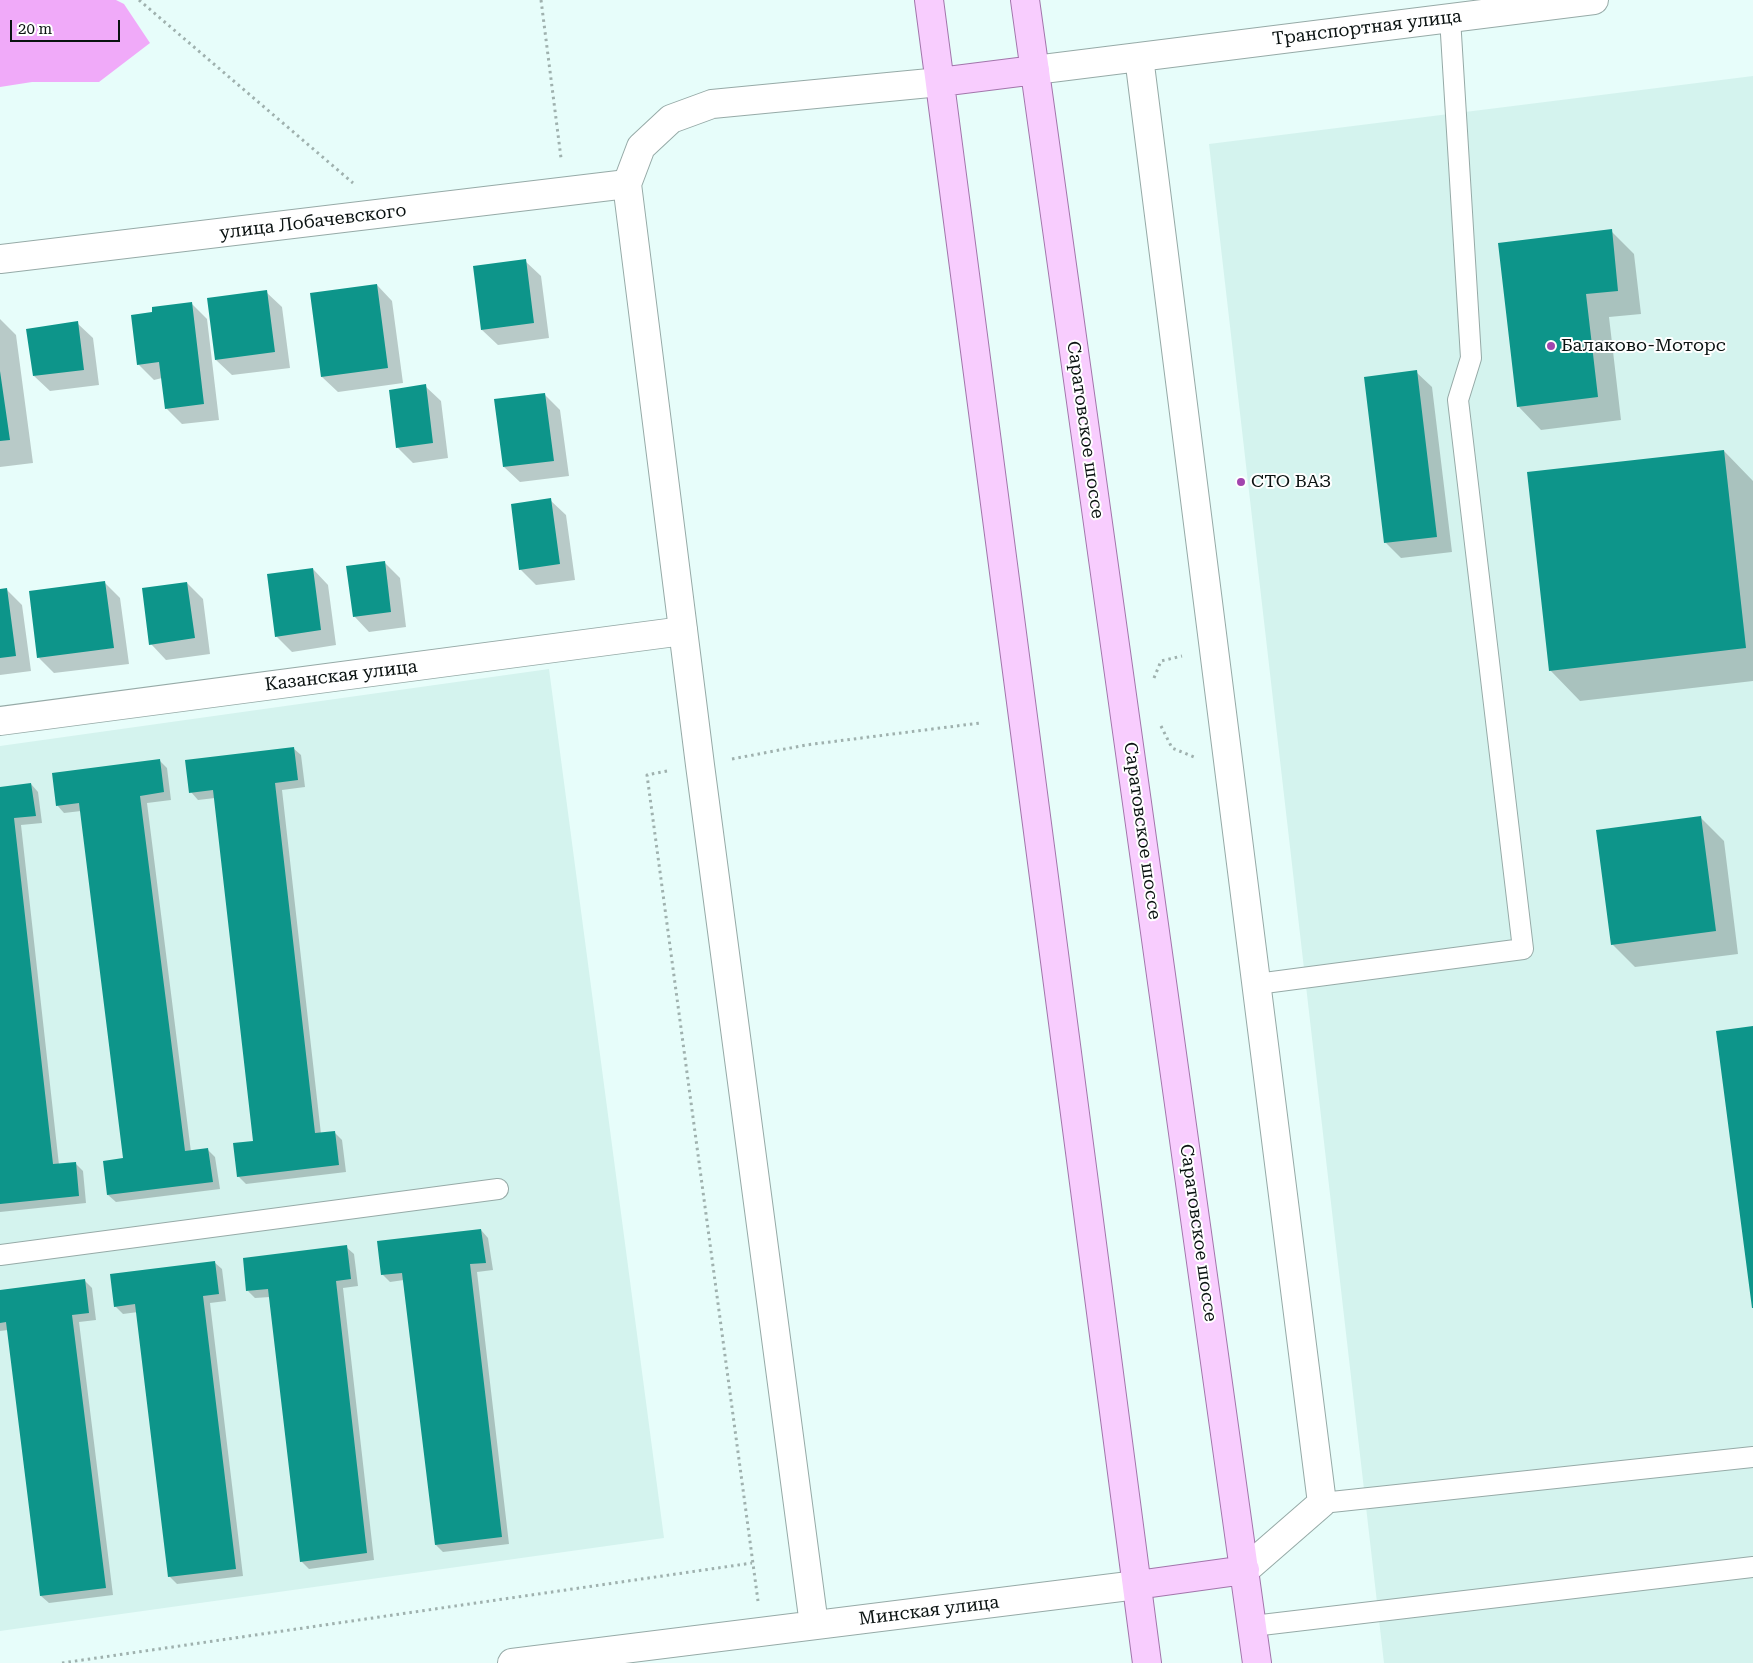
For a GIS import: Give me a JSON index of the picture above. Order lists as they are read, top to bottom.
{
  "streets": {
    "main road": [
      "Транспортная улица",
      "улица Лобачевского",
      "Саратовское шоссе",
      "Казанская улица",
      "Минская улица"
    ]
  },
  "crossings": [
    ["Транспортная улица", "Саратовское шоссе"],
    ["Саратовское шоссе", "Минская улица"]
  ],
  "places": ["Балаково-Моторс", "СТО ВАЗ"],
  "scale_bar": "20 m"
}
